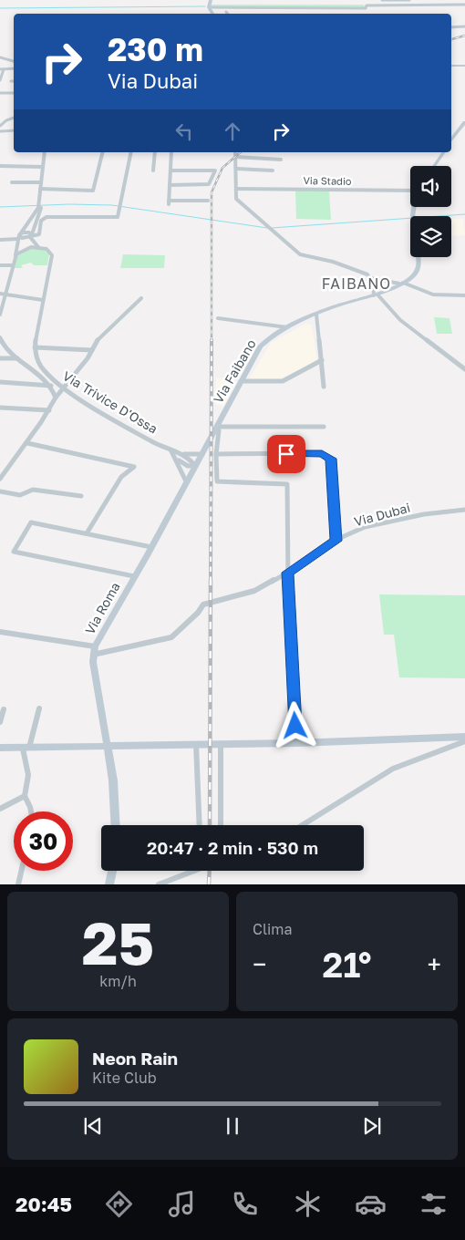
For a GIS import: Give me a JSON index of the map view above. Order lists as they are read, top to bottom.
{
  "streets": {
    "street": [
      "Via Stadio",
      "Via Faibano",
      "Via Trivice D'Ossa",
      "Via Dubai",
      "Via Roma"
    ]
  },
  "crossings": [
    ["Via Faibano", "Via Roma"],
    ["Via Trivice D'Ossa", "Via Roma"],
    ["Via Dubai", "Via Roma"]
  ],
  "districts": ["FAIBANO"],
  "page": {
    "turn": ["230 m", "Via Dubai"],
    "limit": "30",
    "trip": "20:47 · 2 min · 530 m",
    "tile": [
      ["25", "km/h"],
      "Clima"
    ],
    "heat": ["−", "21°", "+"],
    "song": ["Neon Rain", "Kite Club"],
    "tabs": "20:45"
  }
}
